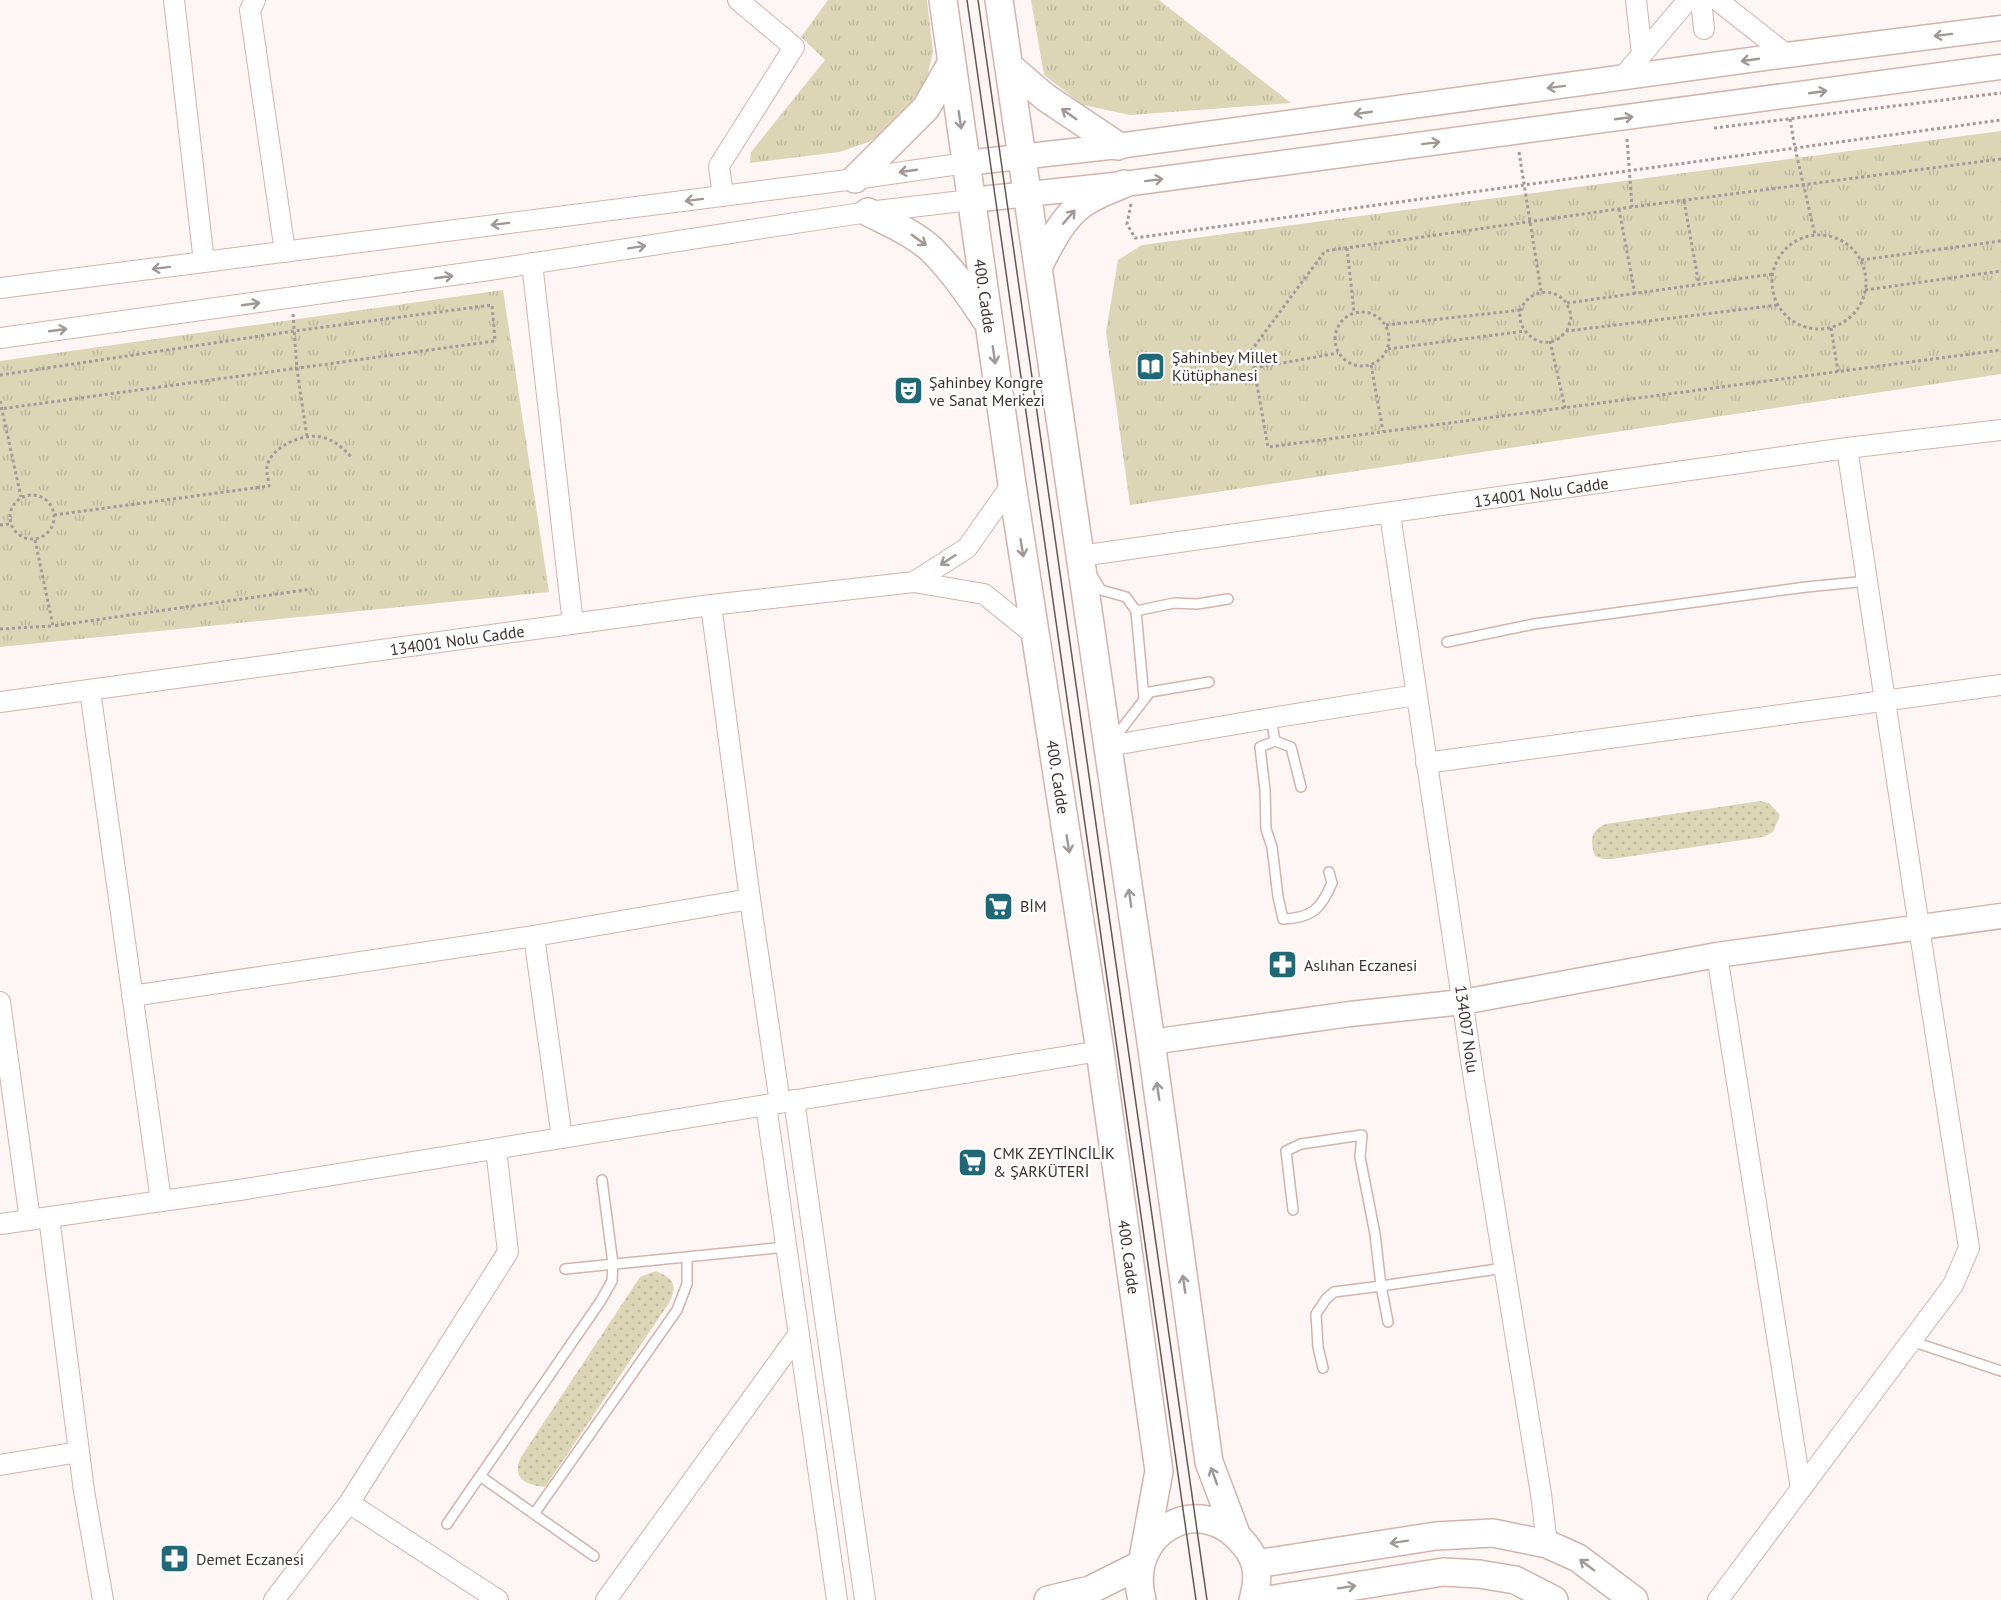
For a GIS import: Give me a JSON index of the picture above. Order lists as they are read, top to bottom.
{
  "streets": {
    "main road": ["400. Cadde"],
    "street": ["134001 Nolu Cadde", "134007 Nolu"]
  },
  "crossings": [
    ["400. Cadde", "134001 Nolu Cadde"],
    ["134001 Nolu Cadde", "134007 Nolu"]
  ],
  "places": {
    "library": ["Şahinbey Millet Kütüphanesi"],
    "theatre": ["Şahinbey Kongre ve Sanat Merkezi"],
    "supermarket": ["BİM", "CMK ZEYTİNCİLİK & ŞARKÜTERİ"],
    "pharmacy": ["Aslıhan Eczanesi", "Demet Eczanesi"]
  }
}
